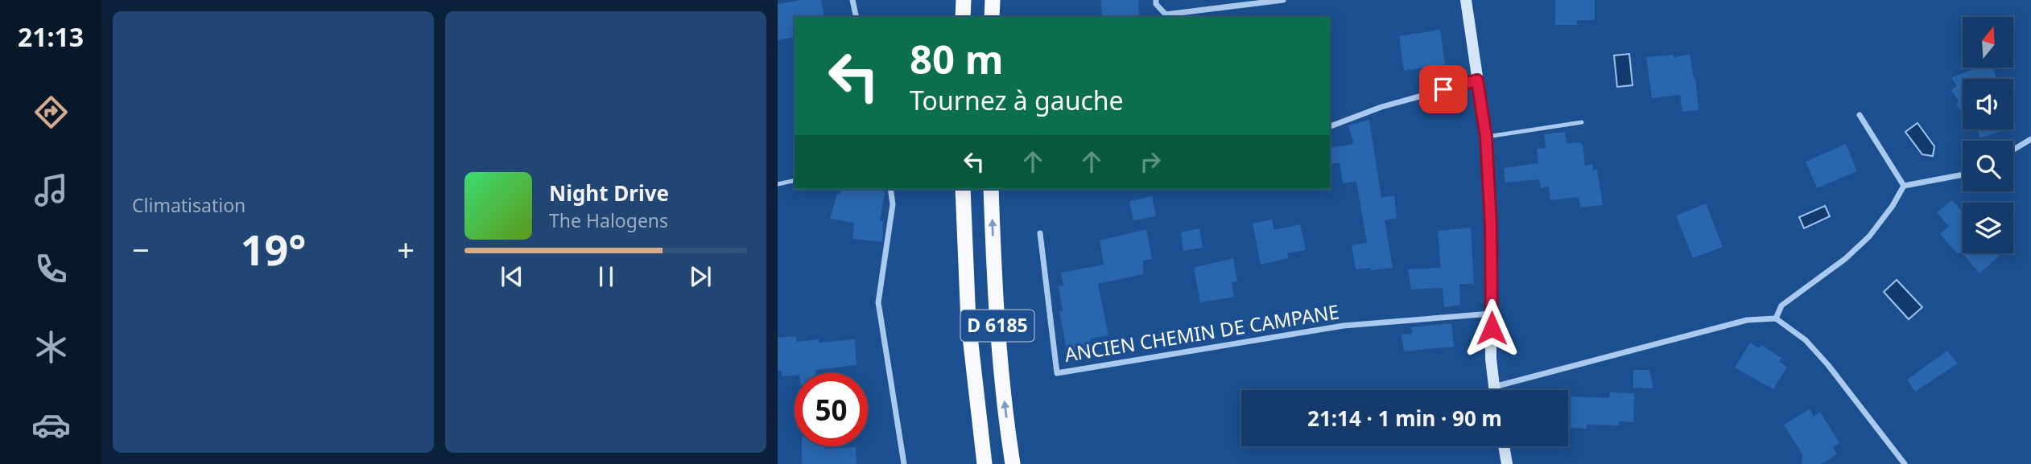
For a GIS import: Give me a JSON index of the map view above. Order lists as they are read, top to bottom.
{
  "streets": {
    "highway": ["D 6185"],
    "street": ["ANCIEN CHEMIN DE CAMPANE"]
  },
  "north": "top",
  "page": {
    "tabs": "21:13",
    "tile": "Climatisation",
    "turn": ["80 m", "Tournez à gauche"],
    "song": ["Night Drive", "The Halogens"],
    "heat": ["−", "19°", "+"],
    "limit": "50",
    "trip": "21:14 · 1 min · 90 m"
  }
}
